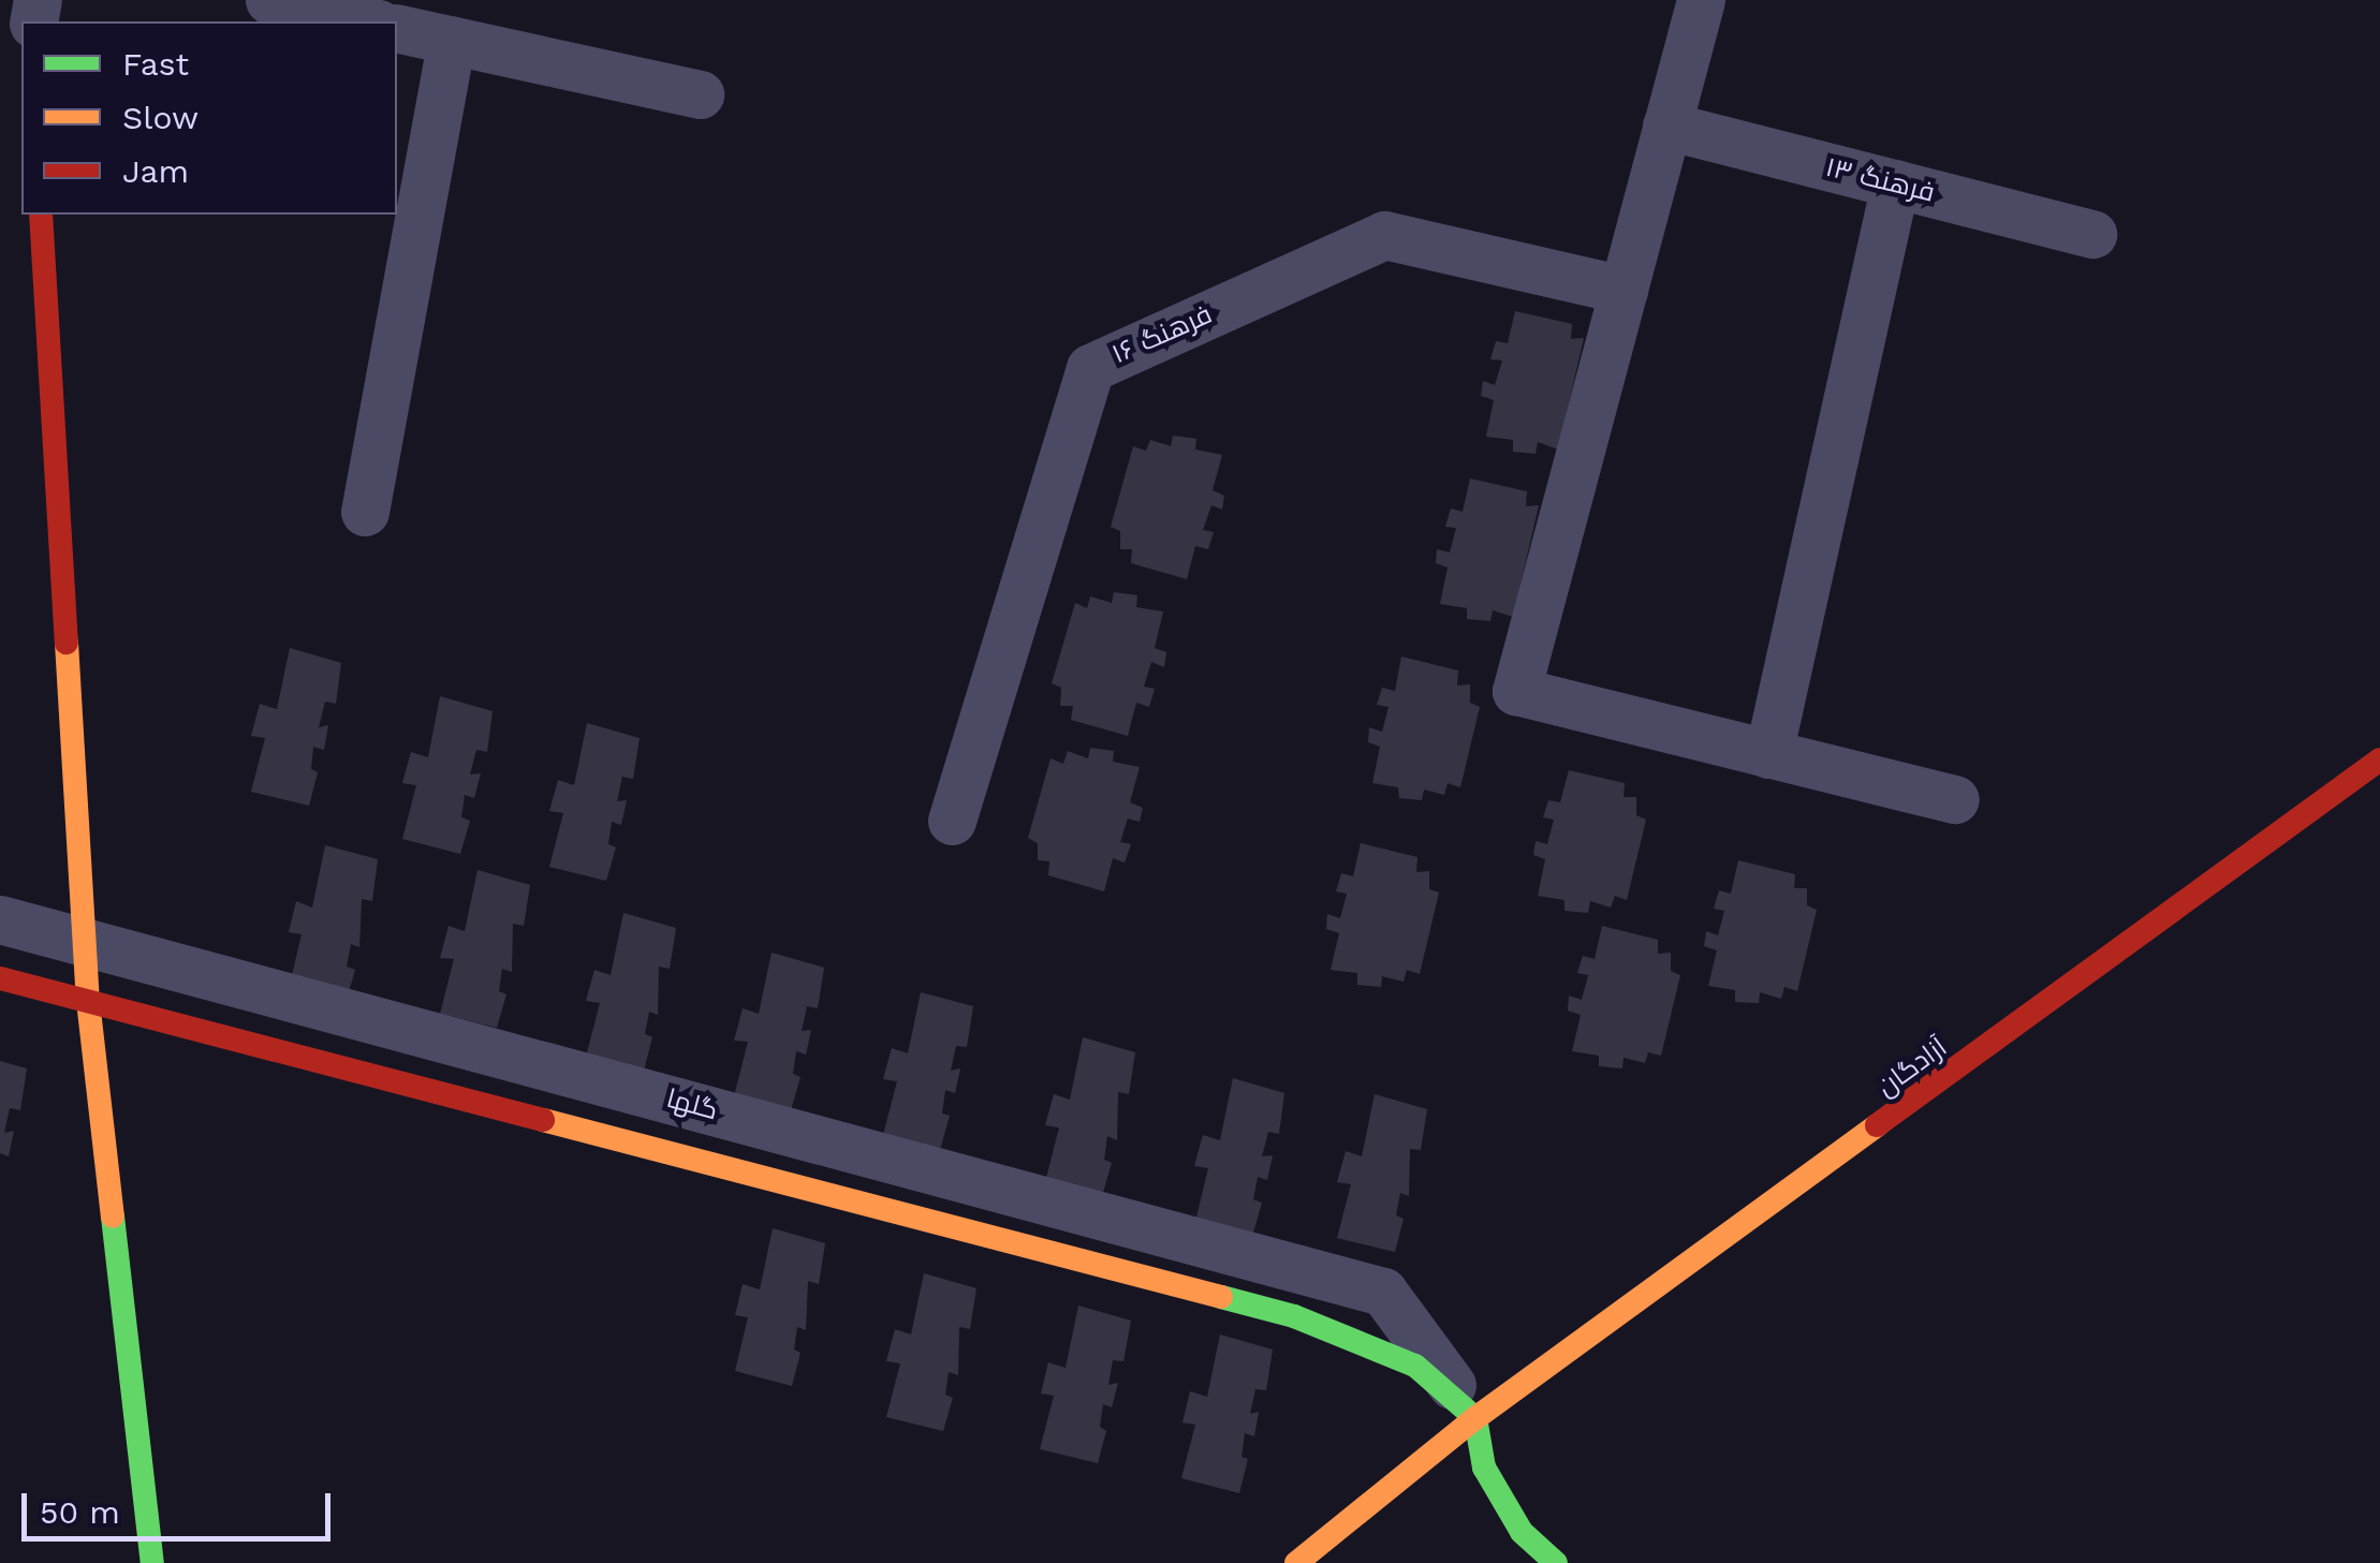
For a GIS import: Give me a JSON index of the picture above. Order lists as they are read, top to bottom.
{
  "streets": {
    "street": [
      "فرهنگ ۱۳",
      "فرهنگ ۱۶",
      "آزادگان",
      "گلها"
    ]
  },
  "crossings": [
    ["آزادگان", "گلها"]
  ],
  "legend": ["Fast", "Slow", "Jam"],
  "scale_bar": "50 m"
}
